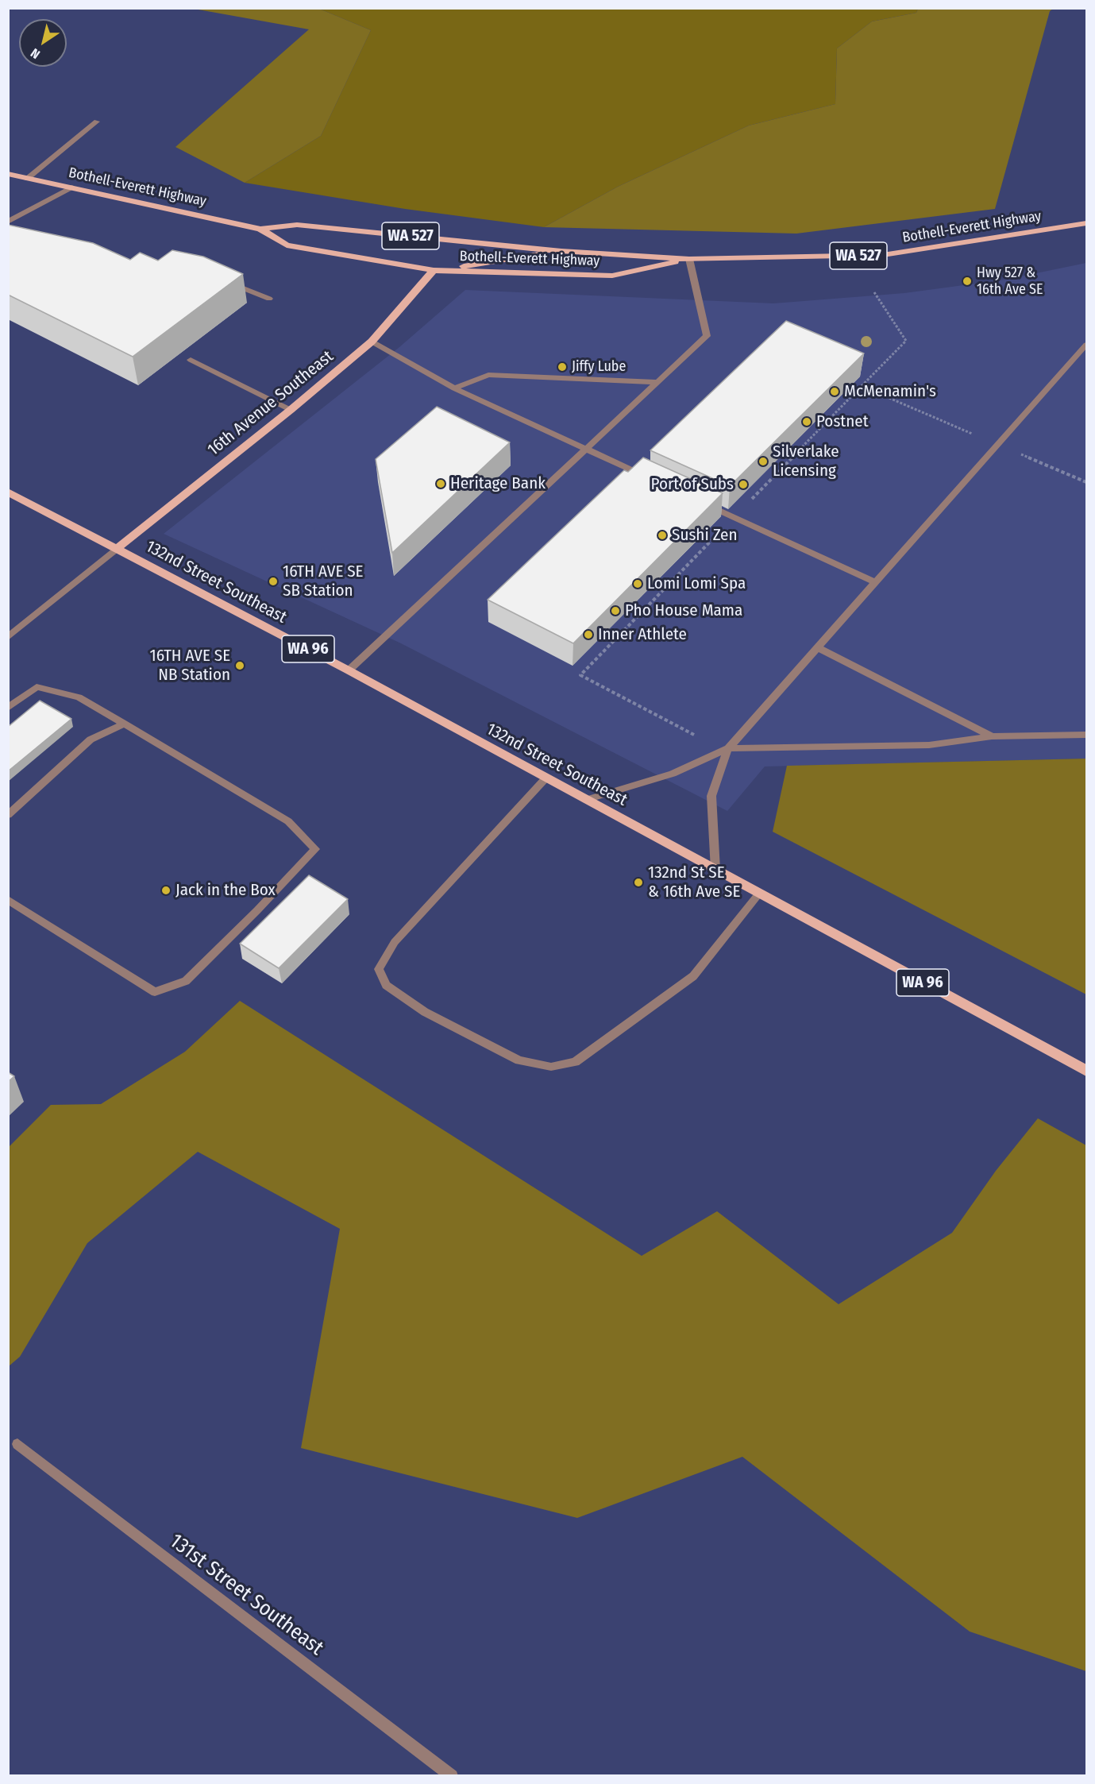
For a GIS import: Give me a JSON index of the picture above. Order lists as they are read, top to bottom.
{
  "streets": {
    "main road": [
      "Bothell-Everett Highway",
      "WA 527",
      "16th Avenue Southeast",
      "132nd Street Southeast",
      "WA 96"
    ],
    "street": ["131st Street Southeast"]
  },
  "crossings": [
    ["Bothell-Everett Highway", "16th Avenue Southeast"],
    ["16th Avenue Southeast", "132nd Street Southeast"]
  ],
  "places": [
    "Hwy 527 & 16th Ave SE",
    "Jiffy Lube",
    "McMenamin's",
    "Postnet",
    "Silverlake Licensing",
    "Heritage Bank",
    "Port of Subs",
    "Sushi Zen",
    "16TH AVE SE SB Station",
    "Lomi Lomi Spa",
    "Pho House Mama",
    "Inner Athlete",
    "16TH AVE SE NB Station",
    "132nd St SE & 16th Ave SE",
    "Jack in the Box"
  ],
  "north": "bottom left"
}
